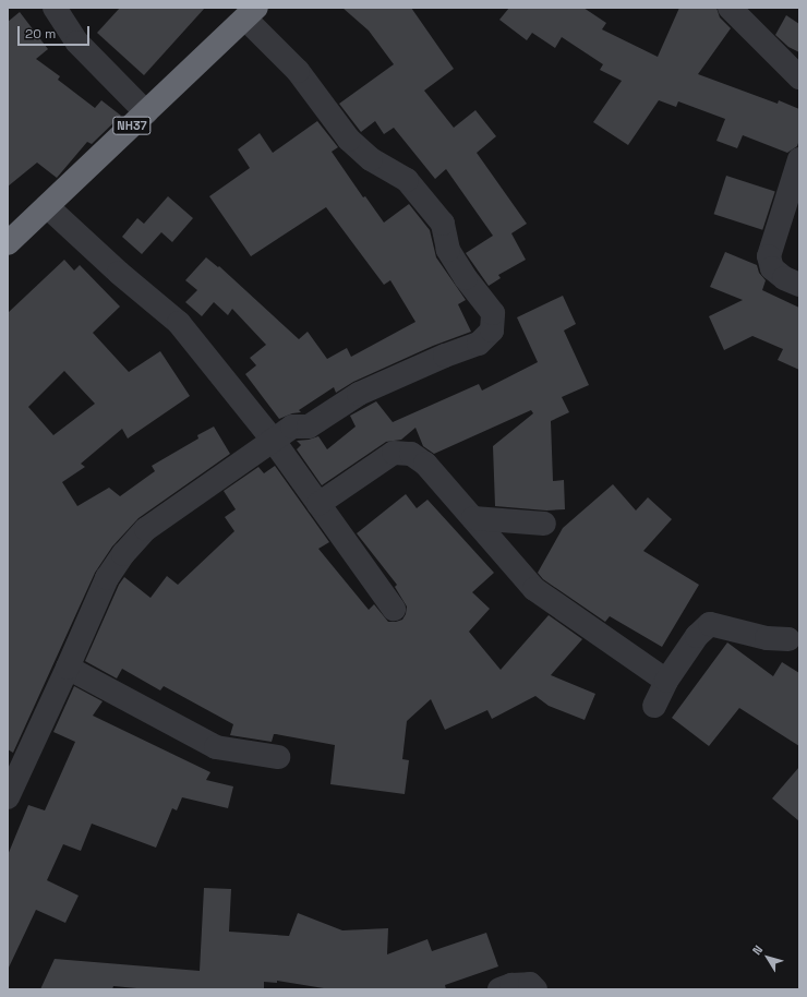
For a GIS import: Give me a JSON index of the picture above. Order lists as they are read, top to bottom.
{
  "streets": {
    "highway": ["NH37"]
  },
  "scale_bar": "20 m",
  "north": "top left"
}
